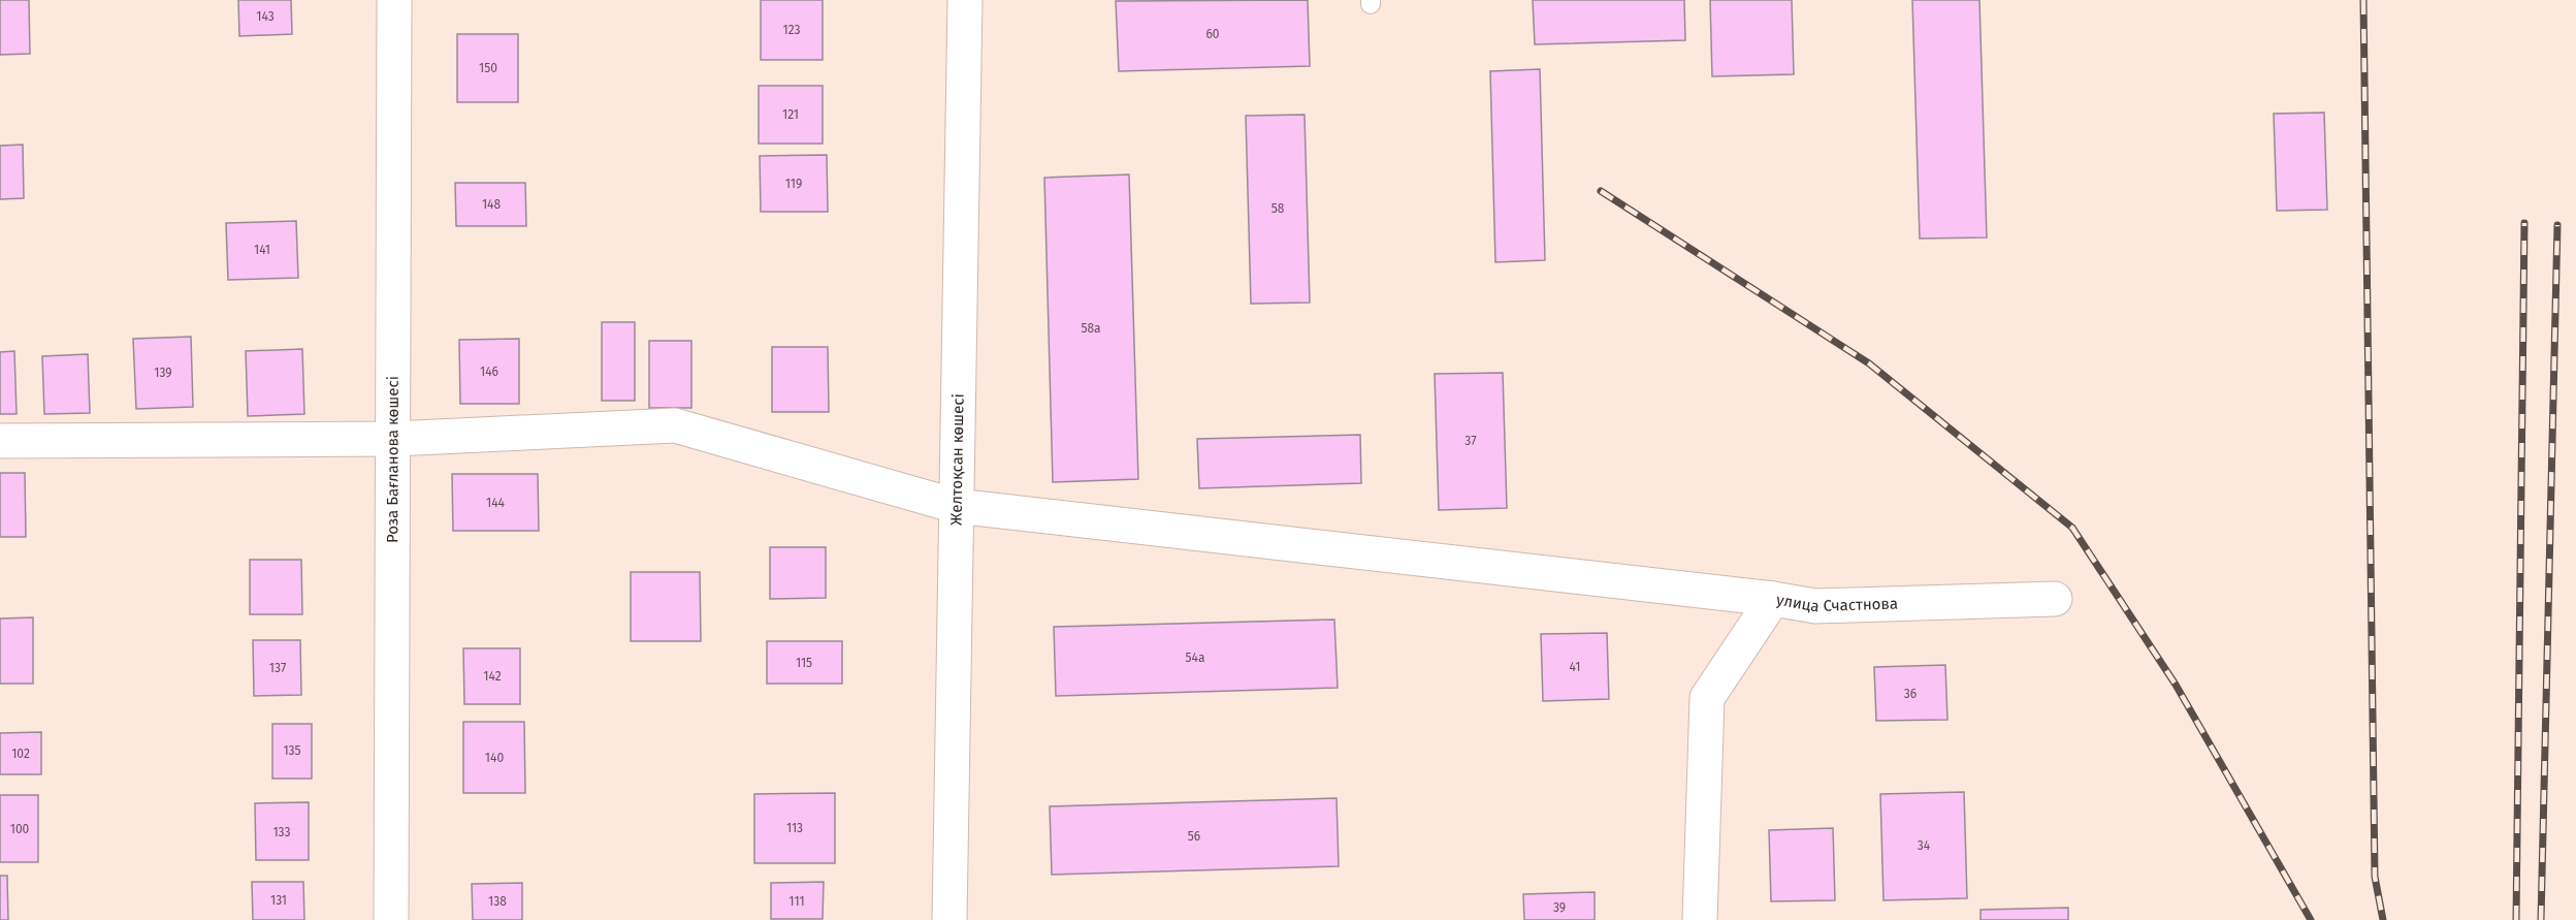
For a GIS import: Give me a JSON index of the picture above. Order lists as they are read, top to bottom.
{
  "streets": {
    "street": ["Желтоқсан көшесі", "Роза Бағланова көшесі", "улица Счастнова"]
  },
  "house_numbers": [
    "143",
    "123",
    "60",
    "150",
    "121",
    "119",
    "148",
    "58",
    "141",
    "58а",
    "146",
    "139",
    "37",
    "144",
    "54а",
    "115",
    "41",
    "137",
    "142",
    "36",
    "135",
    "102",
    "140",
    "113",
    "100",
    "133",
    "56",
    "34",
    "131",
    "138",
    "111",
    "39"
  ]
}
